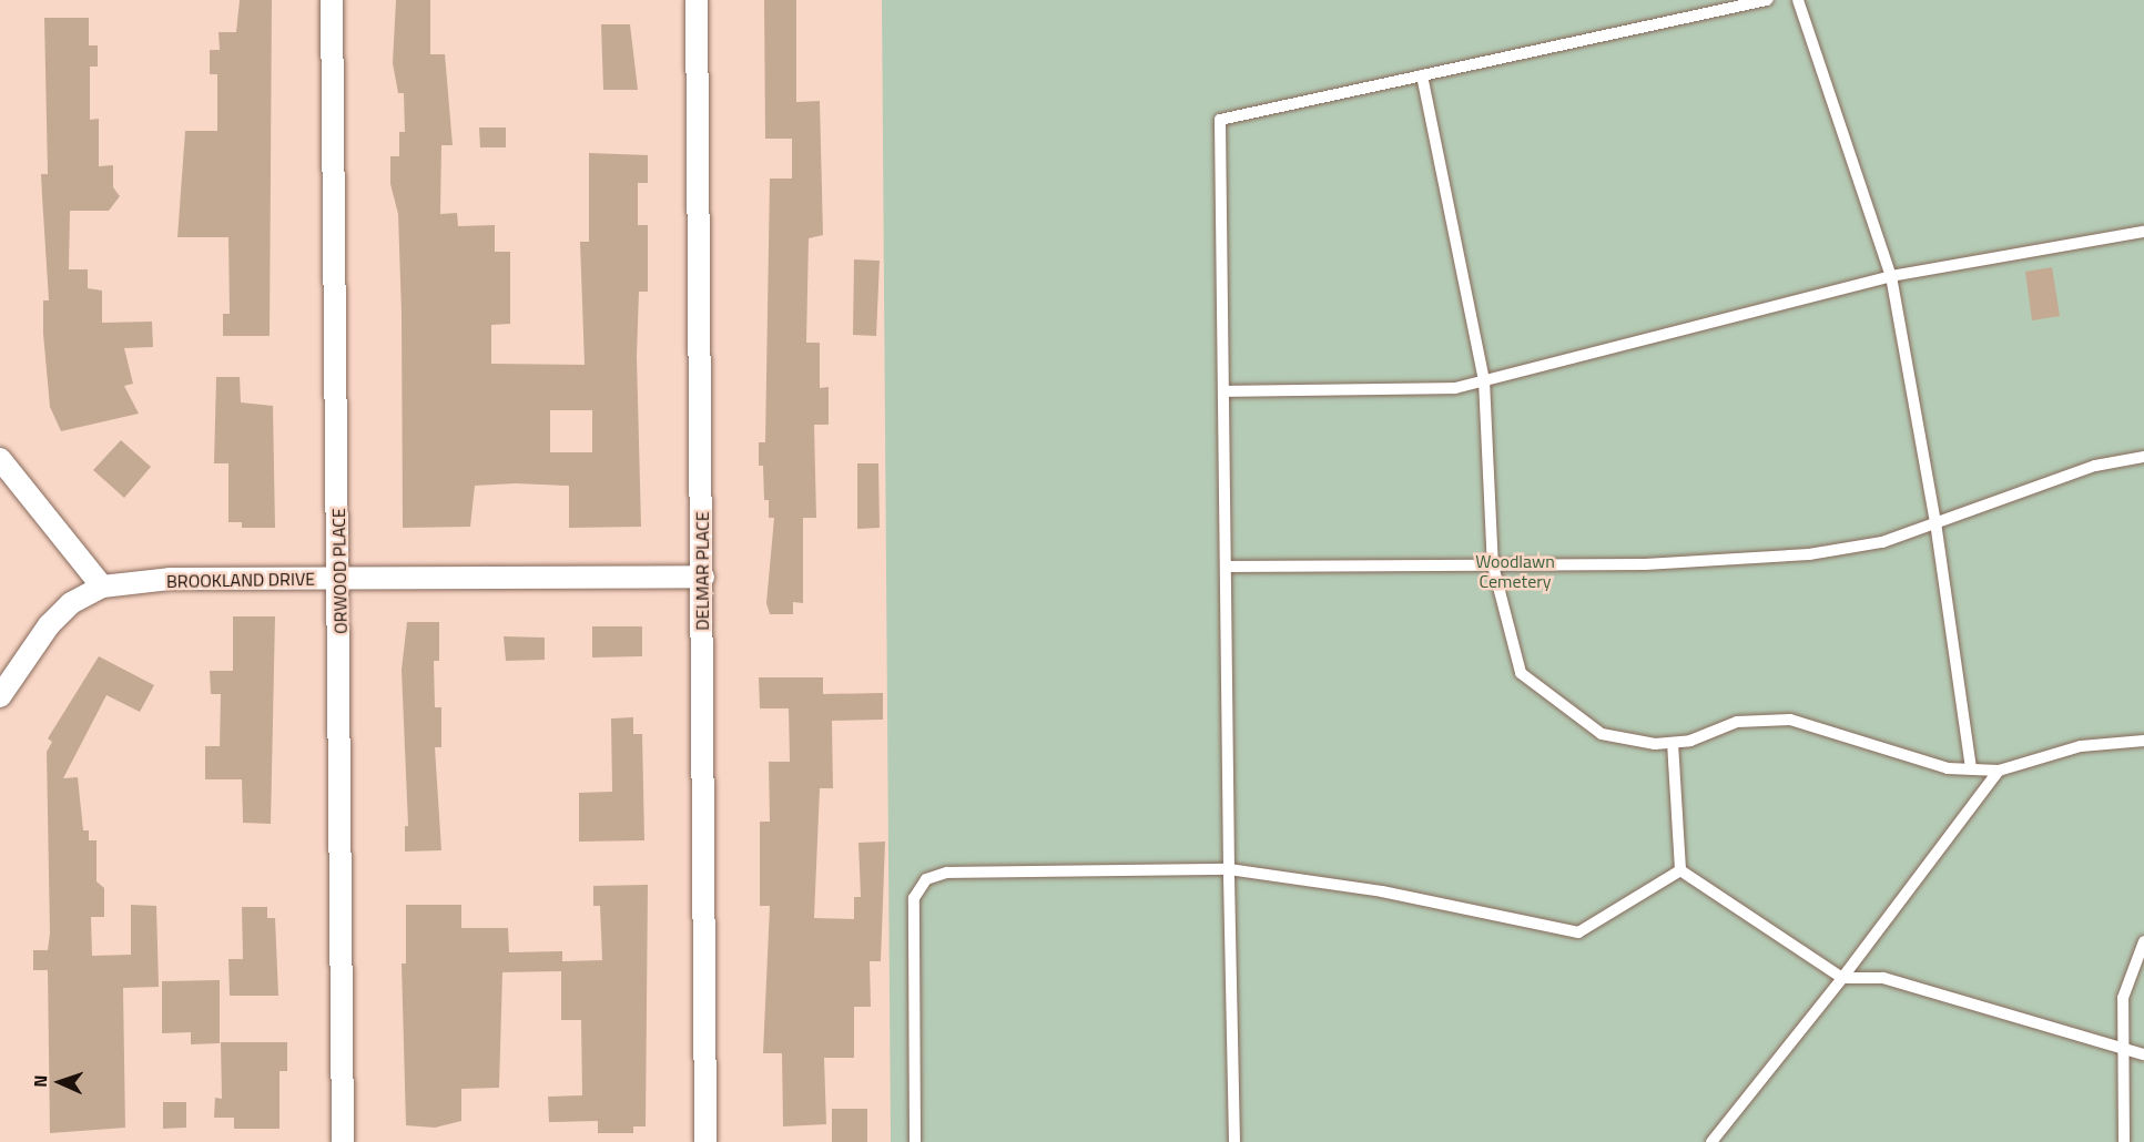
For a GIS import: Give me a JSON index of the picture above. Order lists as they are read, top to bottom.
{
  "streets": {
    "street": ["ORWOOD PLACE", "DELMAR PLACE", "BROOKLAND DRIVE"]
  },
  "crossings": [
    ["ORWOOD PLACE", "BROOKLAND DRIVE"],
    ["DELMAR PLACE", "BROOKLAND DRIVE"]
  ],
  "parks": ["Woodlawn Cemetery"],
  "north": "left"
}
